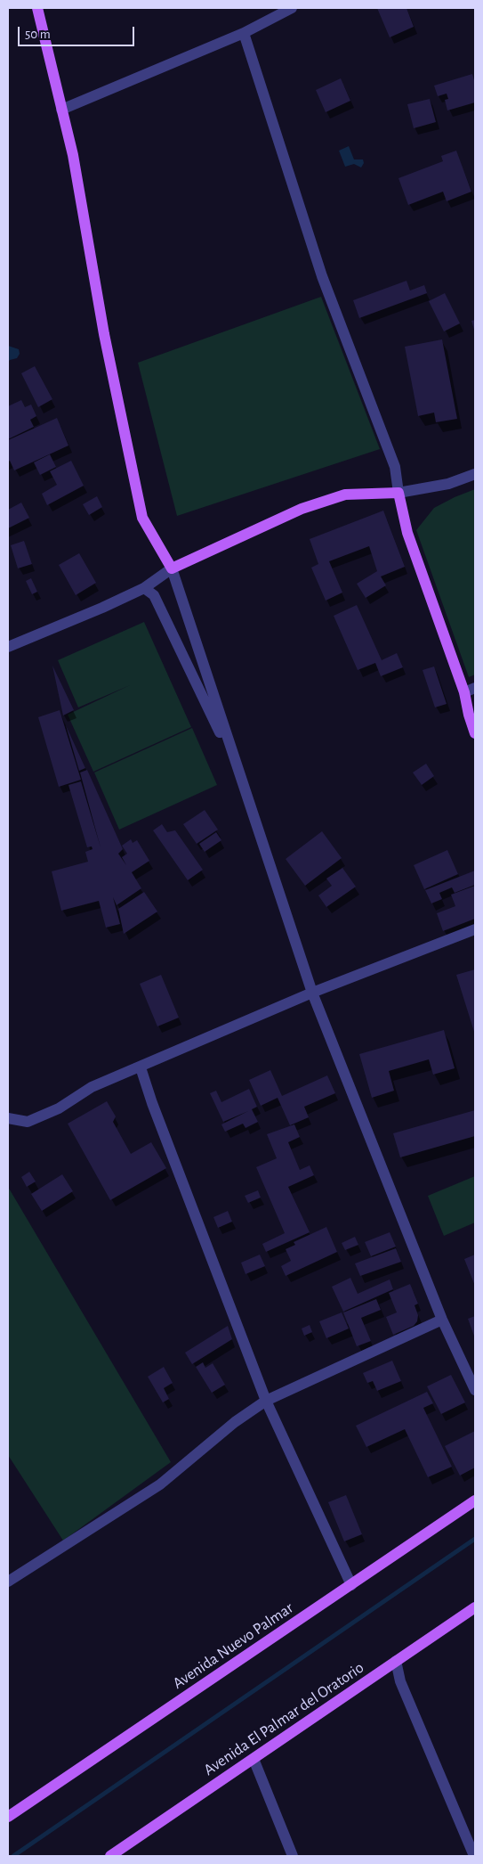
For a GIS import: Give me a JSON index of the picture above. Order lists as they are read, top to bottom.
{
  "streets": {
    "main road": ["Avenida Nuevo Palmar", "Avenida El Palmar del Oratorio"]
  },
  "scale_bar": "50 m"
}
